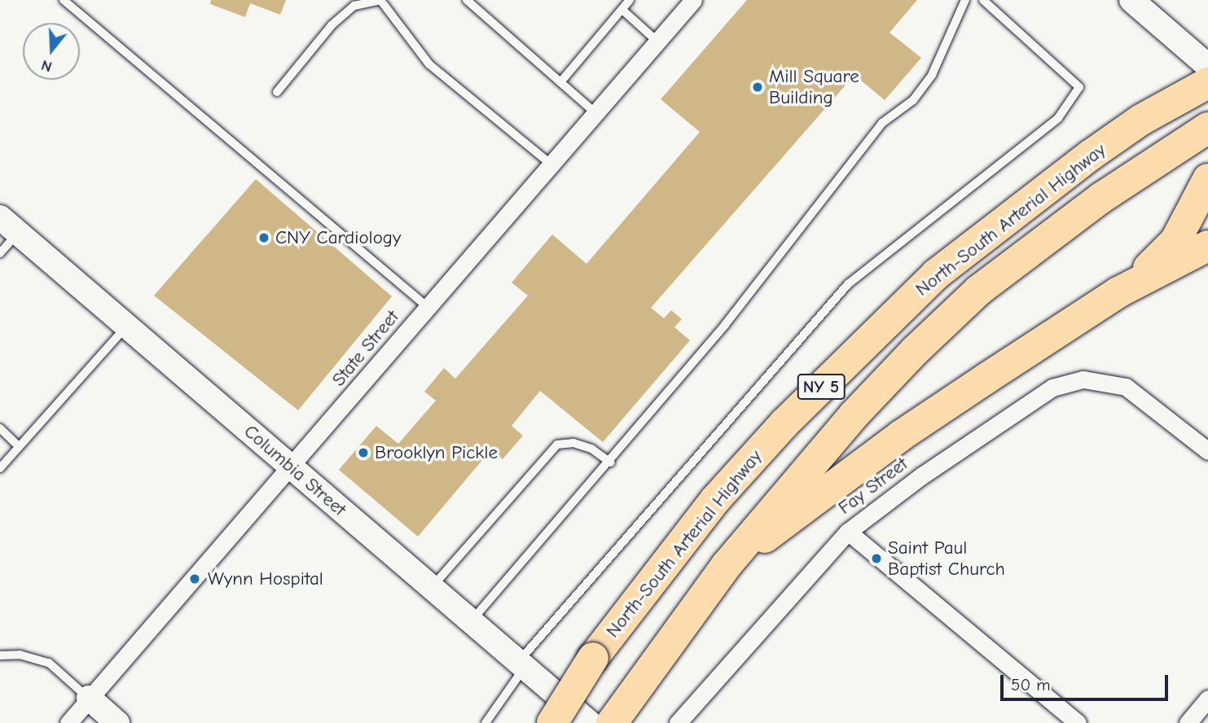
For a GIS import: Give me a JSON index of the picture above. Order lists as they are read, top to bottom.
{
  "streets": {
    "highway": ["North-South Arterial Highway", "NY 5"],
    "street": ["State Street", "Columbia Street", "Fay Street"]
  },
  "crossings": [
    ["State Street", "Columbia Street"]
  ],
  "places": [
    "Mill Square Building",
    "CNY Cardiology",
    "Brooklyn Pickle",
    "Saint Paul Baptist Church",
    "Wynn Hospital"
  ],
  "scale_bar": "50 m",
  "north": "bottom"
}
